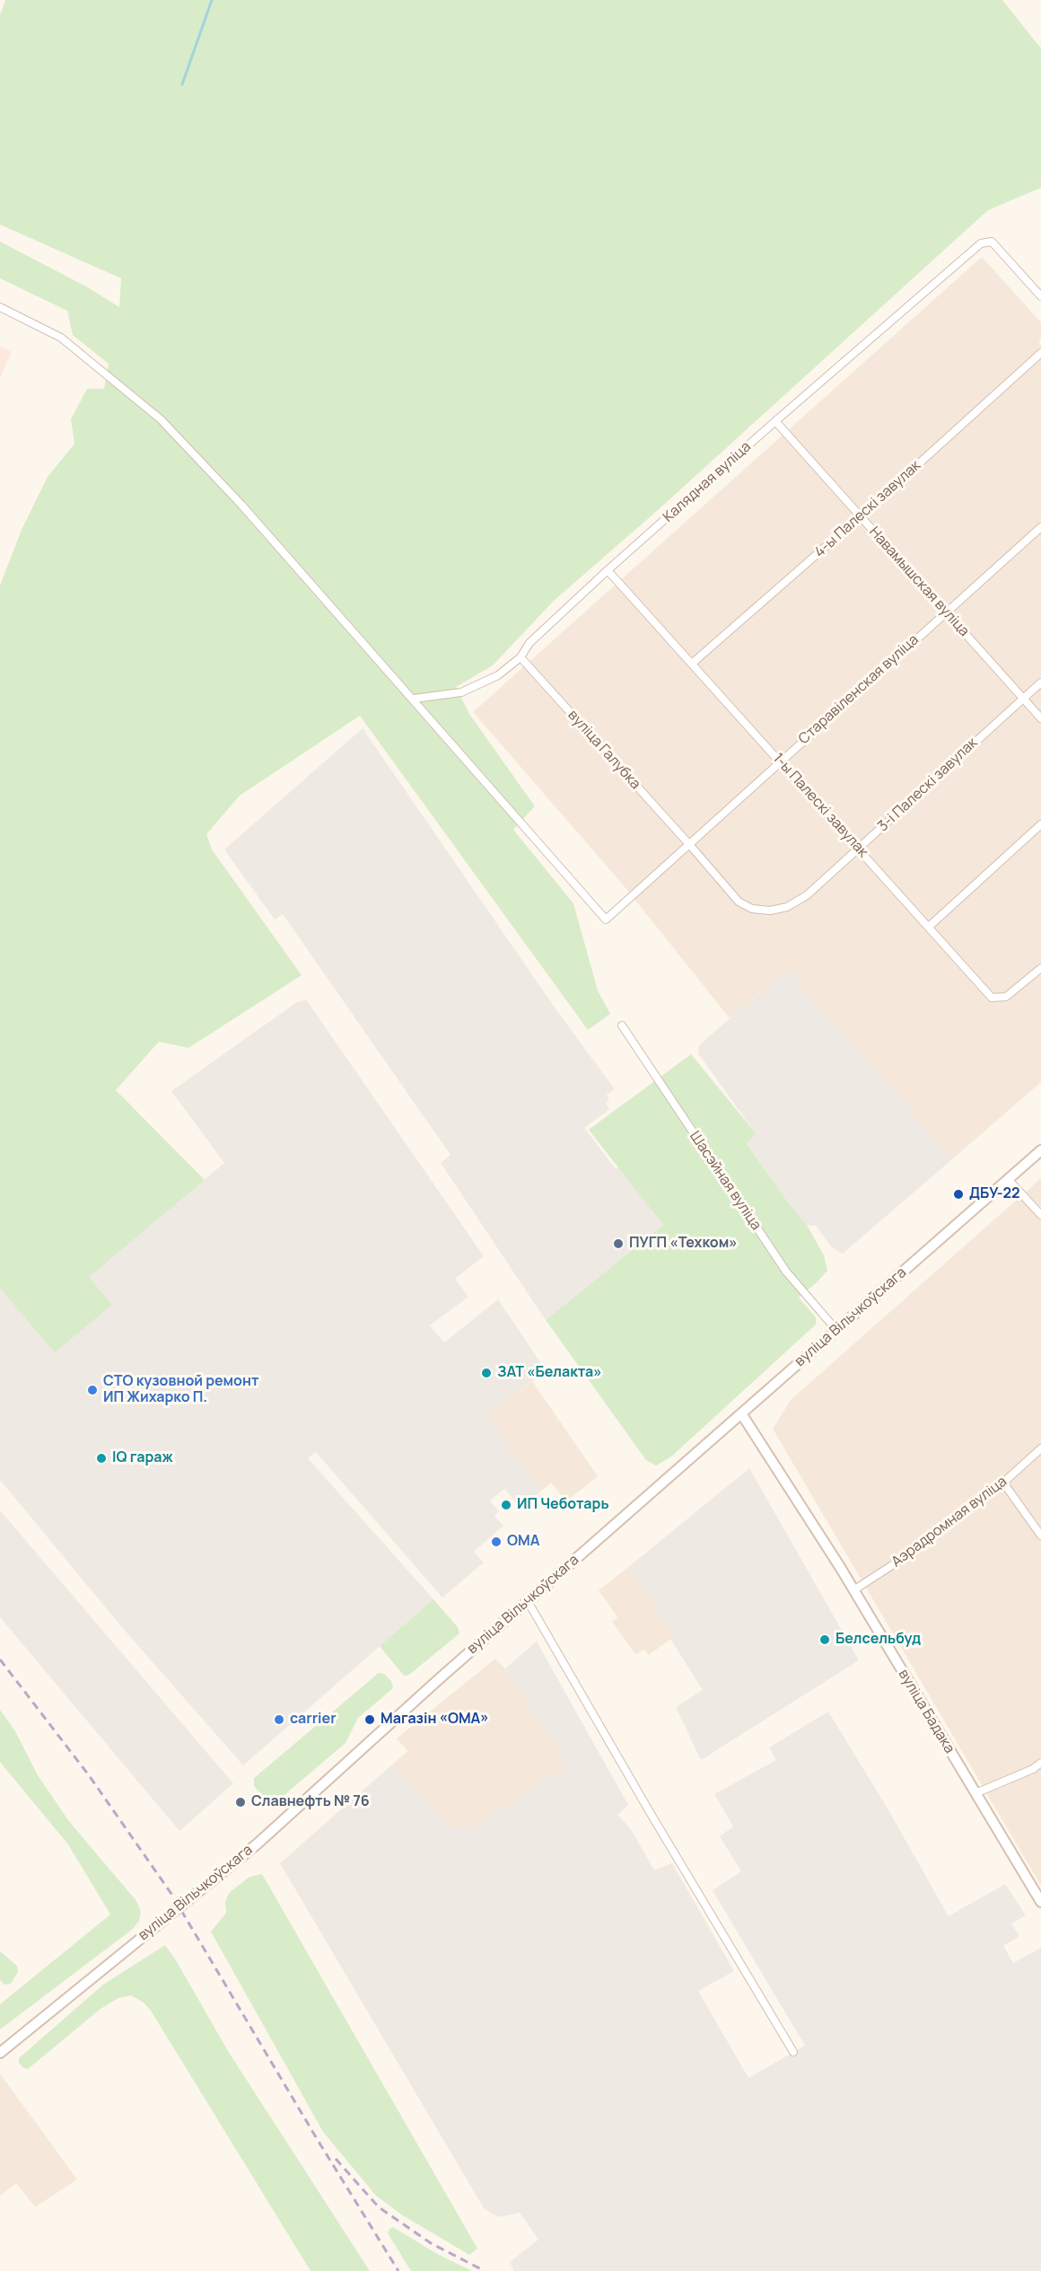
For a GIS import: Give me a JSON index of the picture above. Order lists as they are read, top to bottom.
{
  "streets": {
    "main road": ["вуліца Вільчкоўскага", "вуліца Бадака"],
    "street": [
      "Калядная вуліца",
      "4-ы Палескі завулак",
      "Навамышская вуліца",
      "Старавіленская вуліца",
      "вуліца Галубка",
      "3-і Палескі завулак",
      "1-ы Палескі завулак",
      "Шасэйная вуліца",
      "Аэрадромная вуліца"
    ]
  },
  "crossings": [
    ["Калядная вуліца", "Навамышская вуліца"],
    ["Калядная вуліца", "Старавіленская вуліца"],
    ["Калядная вуліца", "вуліца Галубка"],
    ["Калядная вуліца", "1-ы Палескі завулак"],
    ["4-ы Палескі завулак", "Навамышская вуліца"],
    ["4-ы Палескі завулак", "1-ы Палескі завулак"],
    ["Навамышская вуліца", "Старавіленская вуліца"],
    ["Навамышская вуліца", "3-і Палескі завулак"],
    ["Старавіленская вуліца", "вуліца Галубка"],
    ["Старавіленская вуліца", "3-і Палескі завулак"],
    ["Старавіленская вуліца", "1-ы Палескі завулак"],
    ["вуліца Галубка", "3-і Палескі завулак"],
    ["3-і Палескі завулак", "1-ы Палескі завулак"],
    ["Шасэйная вуліца", "вуліца Вільчкоўскага"],
    ["вуліца Вільчкоўскага", "вуліца Бадака"],
    ["Аэрадромная вуліца", "вуліца Бадака"]
  ],
  "places": [
    "ДБУ-22",
    "ПУГП «Техком»",
    "ЗАТ «Белакта»",
    "СТО кузовной ремонт ИП Жихарко П.",
    "IQ гараж",
    "ИП Чеботарь",
    "ОМА",
    "Белсельбуд",
    "carrier",
    "Магазін «ОМА»",
    "Славнефть № 76"
  ]
}
